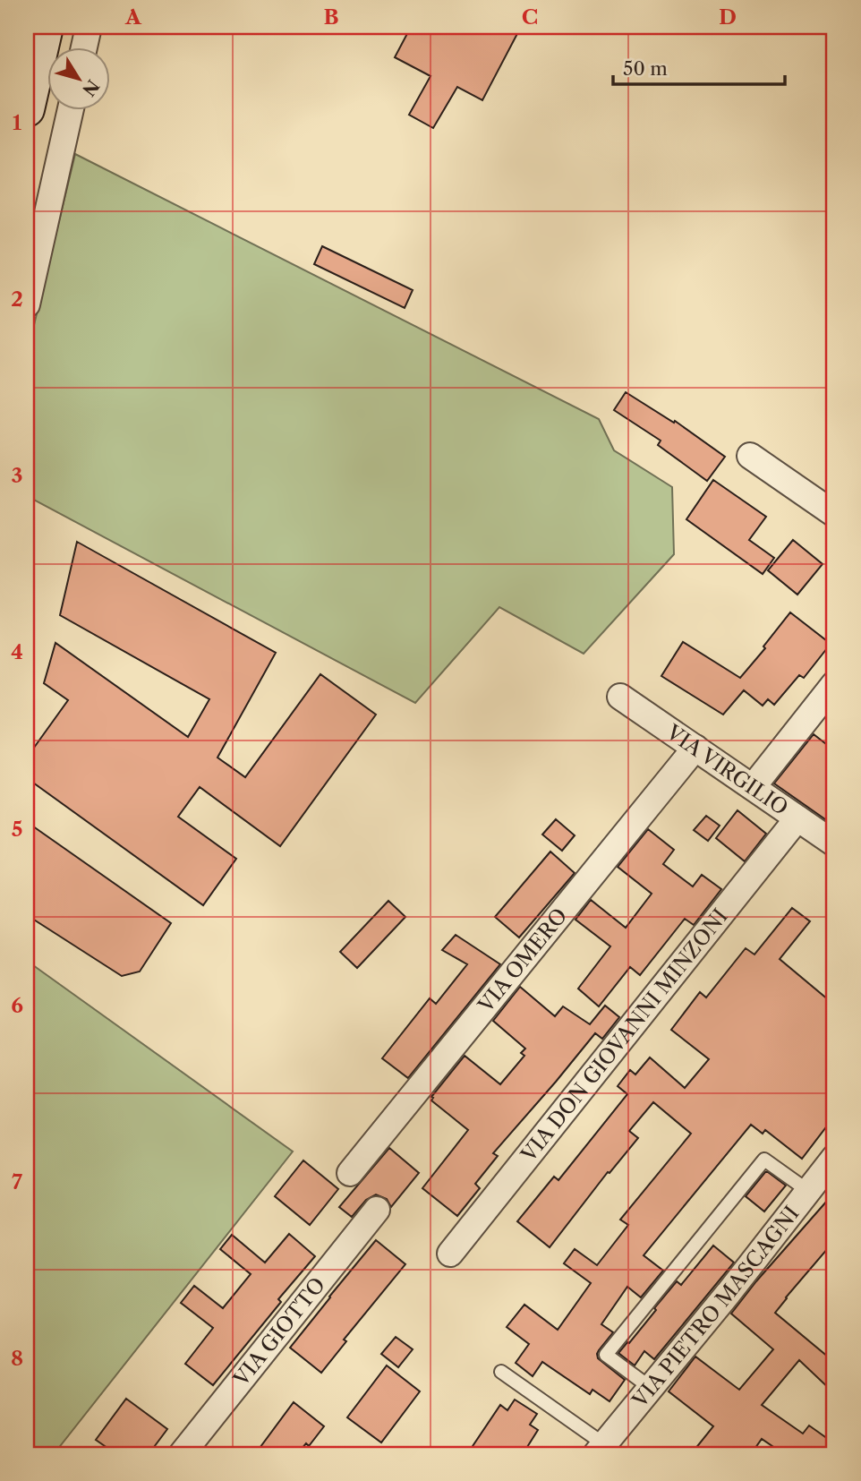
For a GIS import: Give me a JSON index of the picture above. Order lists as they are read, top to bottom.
{
  "streets": {
    "street": [
      "VIA VIRGILIO",
      "VIA OMERO",
      "VIA DON GIOVANNI MINZONI",
      "VIA PIETRO MASCAGNI",
      "VIA GIOTTO"
    ]
  },
  "crossings": [
    ["VIA VIRGILIO", "VIA OMERO"],
    ["VIA VIRGILIO", "VIA DON GIOVANNI MINZONI"]
  ],
  "scale_bar": "50 m",
  "north": "bottom right",
  "grid": {
    "columns": [
      "A",
      "B",
      "C",
      "D"
    ],
    "rows": [
      "1",
      "2",
      "3",
      "4",
      "5",
      "6",
      "7",
      "8"
    ]
  }
}
